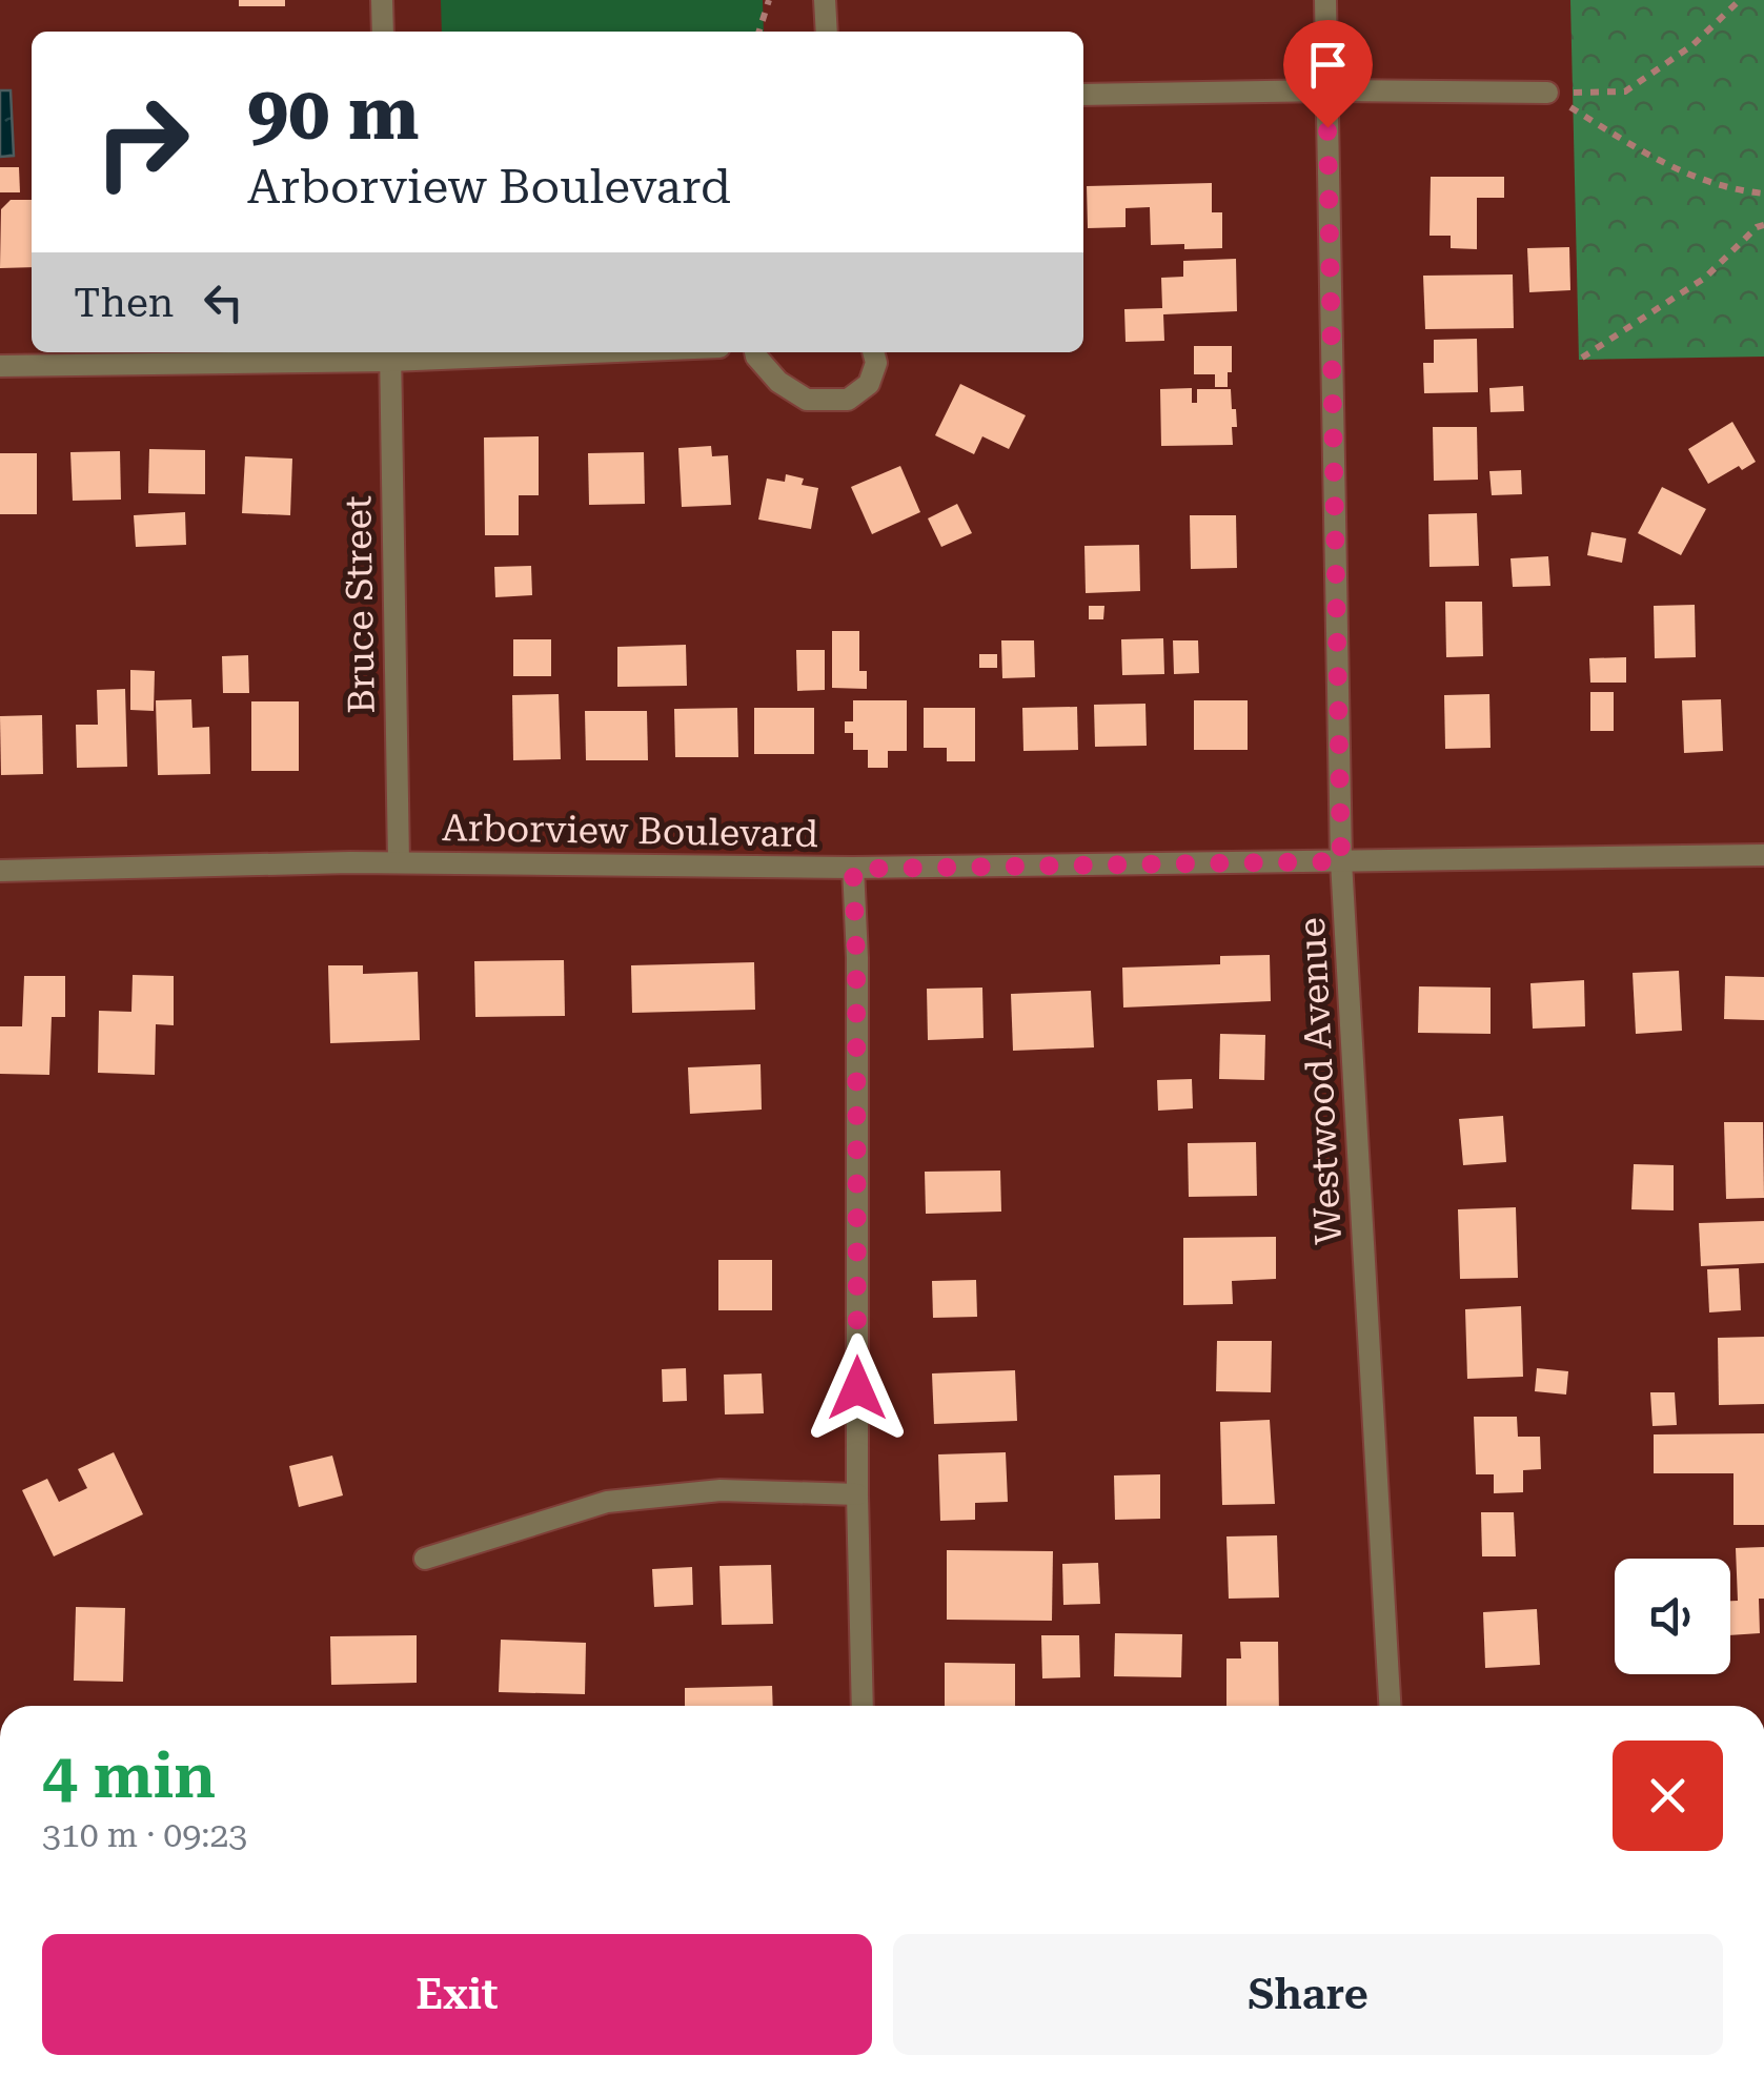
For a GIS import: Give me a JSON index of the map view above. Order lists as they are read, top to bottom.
{
  "streets": {
    "street": ["Bruce Street", "Arborview Boulevard", "Westwood Avenue"]
  },
  "crossings": [
    ["Bruce Street", "Arborview Boulevard"],
    ["Arborview Boulevard", "Westwood Avenue"]
  ],
  "page": {
    "turn": ["90 m", "Arborview Boulevard"],
    "then": "Then",
    "heading": ["4 min", "310 m · 09:23"],
    "buttons": ["Exit", "Share"]
  }
}
